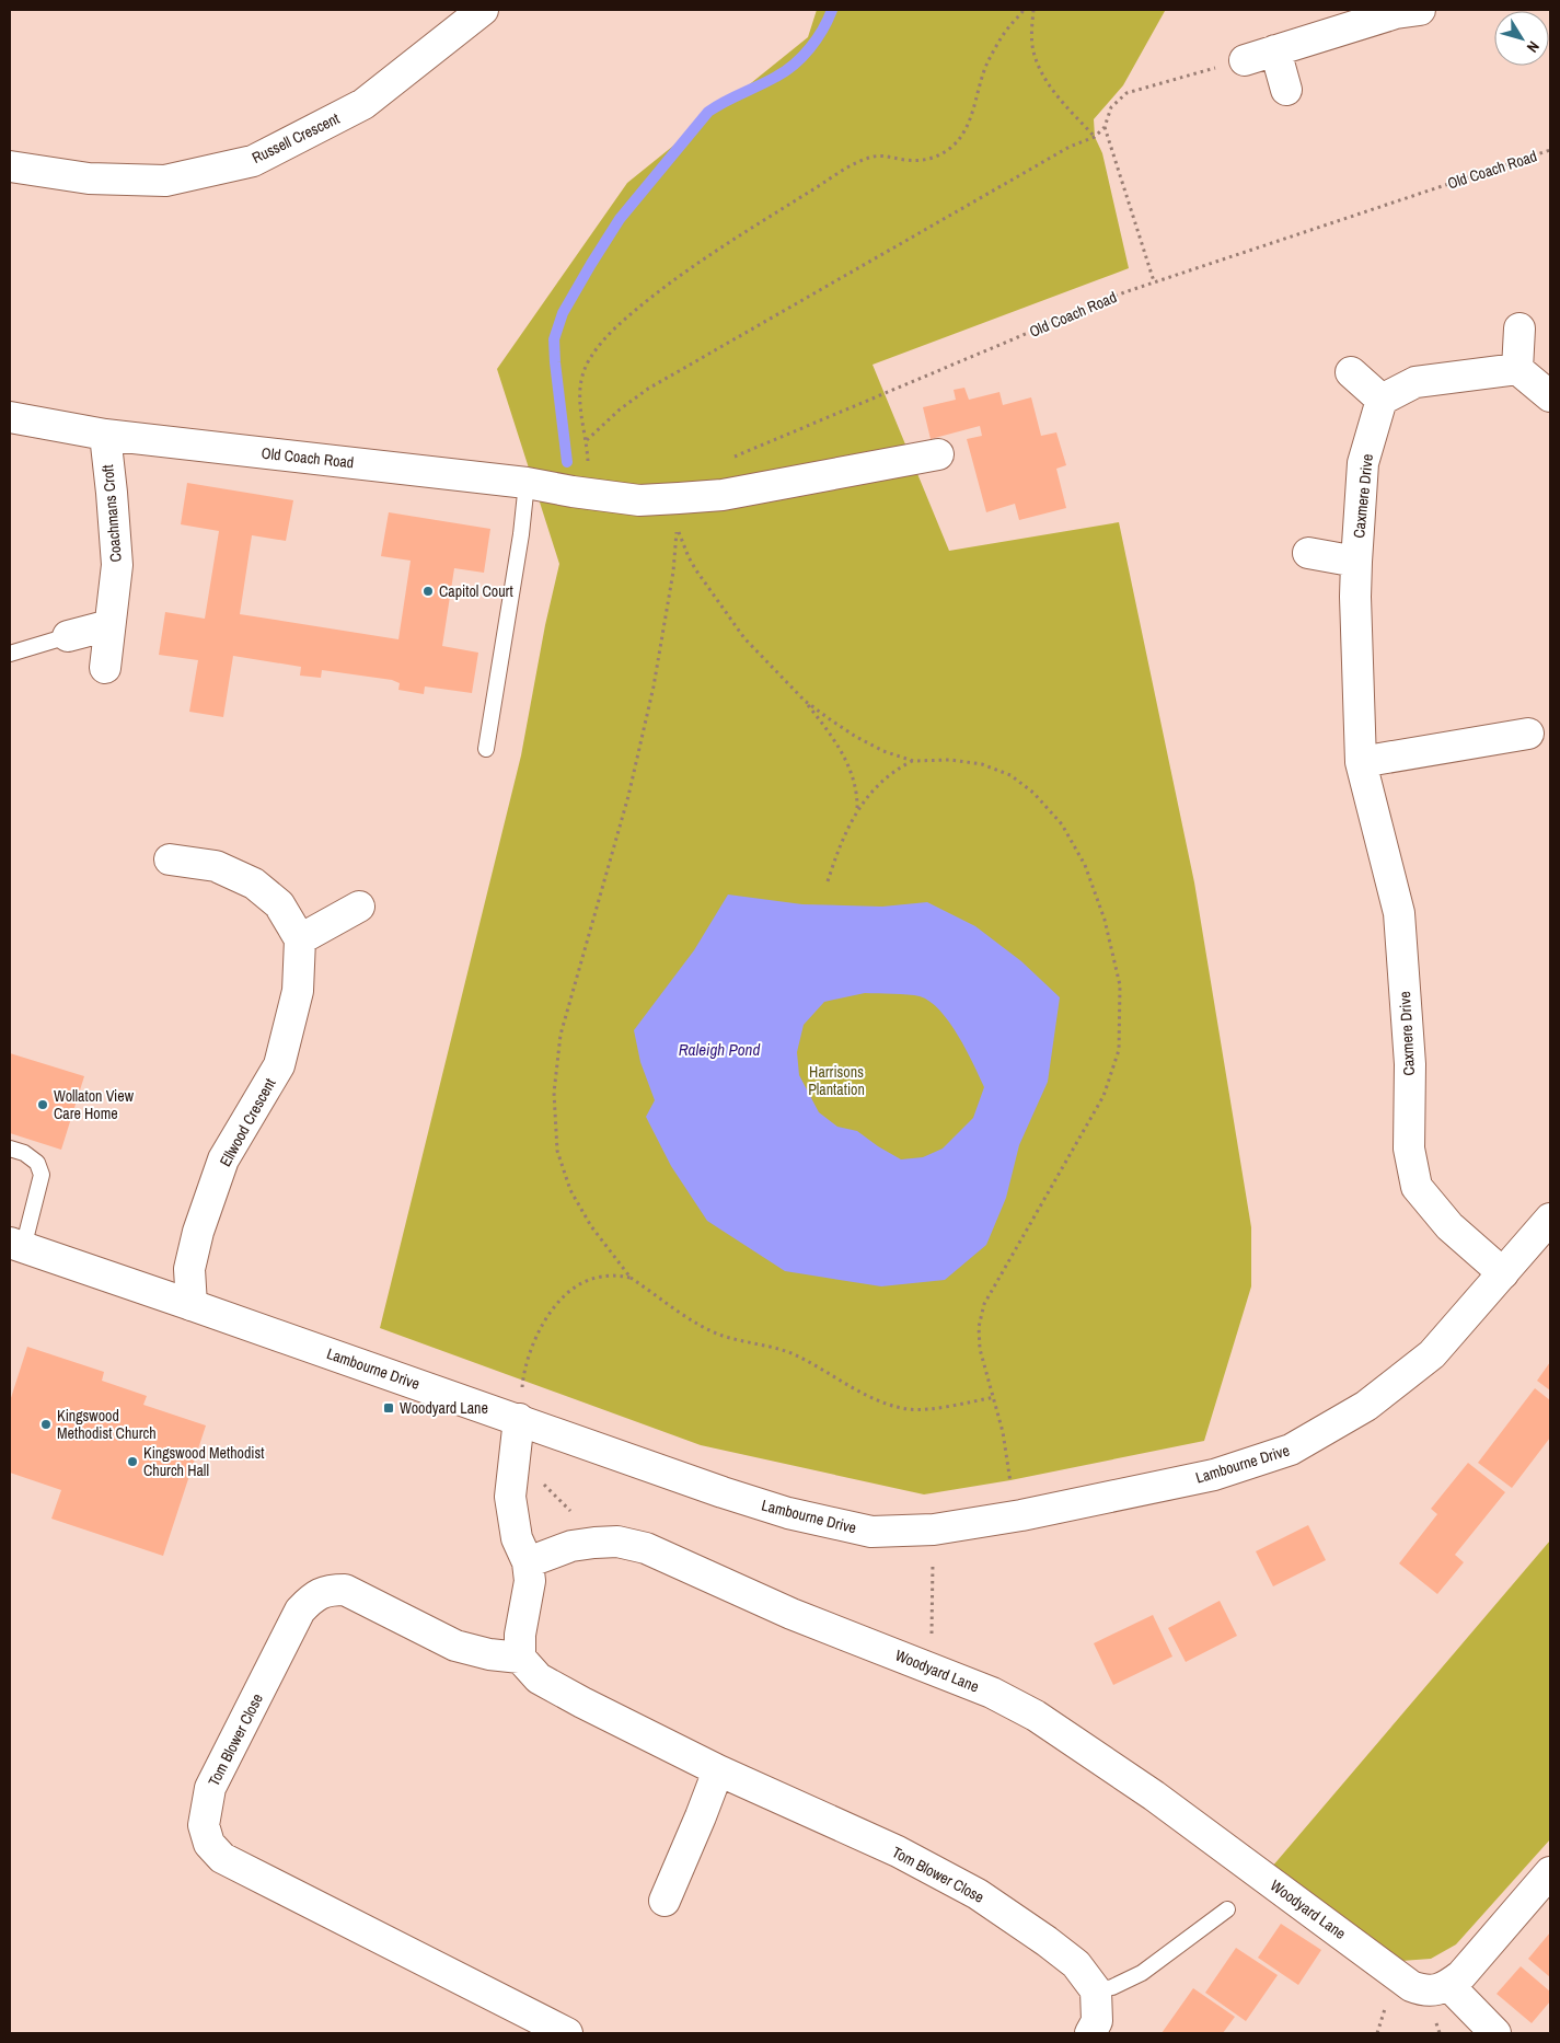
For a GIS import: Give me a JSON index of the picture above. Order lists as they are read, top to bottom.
{
  "streets": {
    "street": [
      "Russell Crescent",
      "Old Coach Road",
      "Caxmere Drive",
      "Coachmans Croft",
      "Ellwood Crescent",
      "Lambourne Drive",
      "Woodyard Lane",
      "Tom Blower Close"
    ]
  },
  "crossings": [
    ["Old Coach Road", "Coachmans Croft"],
    ["Caxmere Drive", "Lambourne Drive"],
    ["Ellwood Crescent", "Lambourne Drive"]
  ],
  "water": ["Raleigh Pond"],
  "parks": ["Harrisons Plantation"],
  "places": {
    "other": [
      "Capitol Court",
      "Wollaton View Care Home",
      "Kingswood Methodist Church",
      "Kingswood Methodist Church Hall"
    ],
    "transit": ["Woodyard Lane"]
  },
  "north": "bottom right"
}
